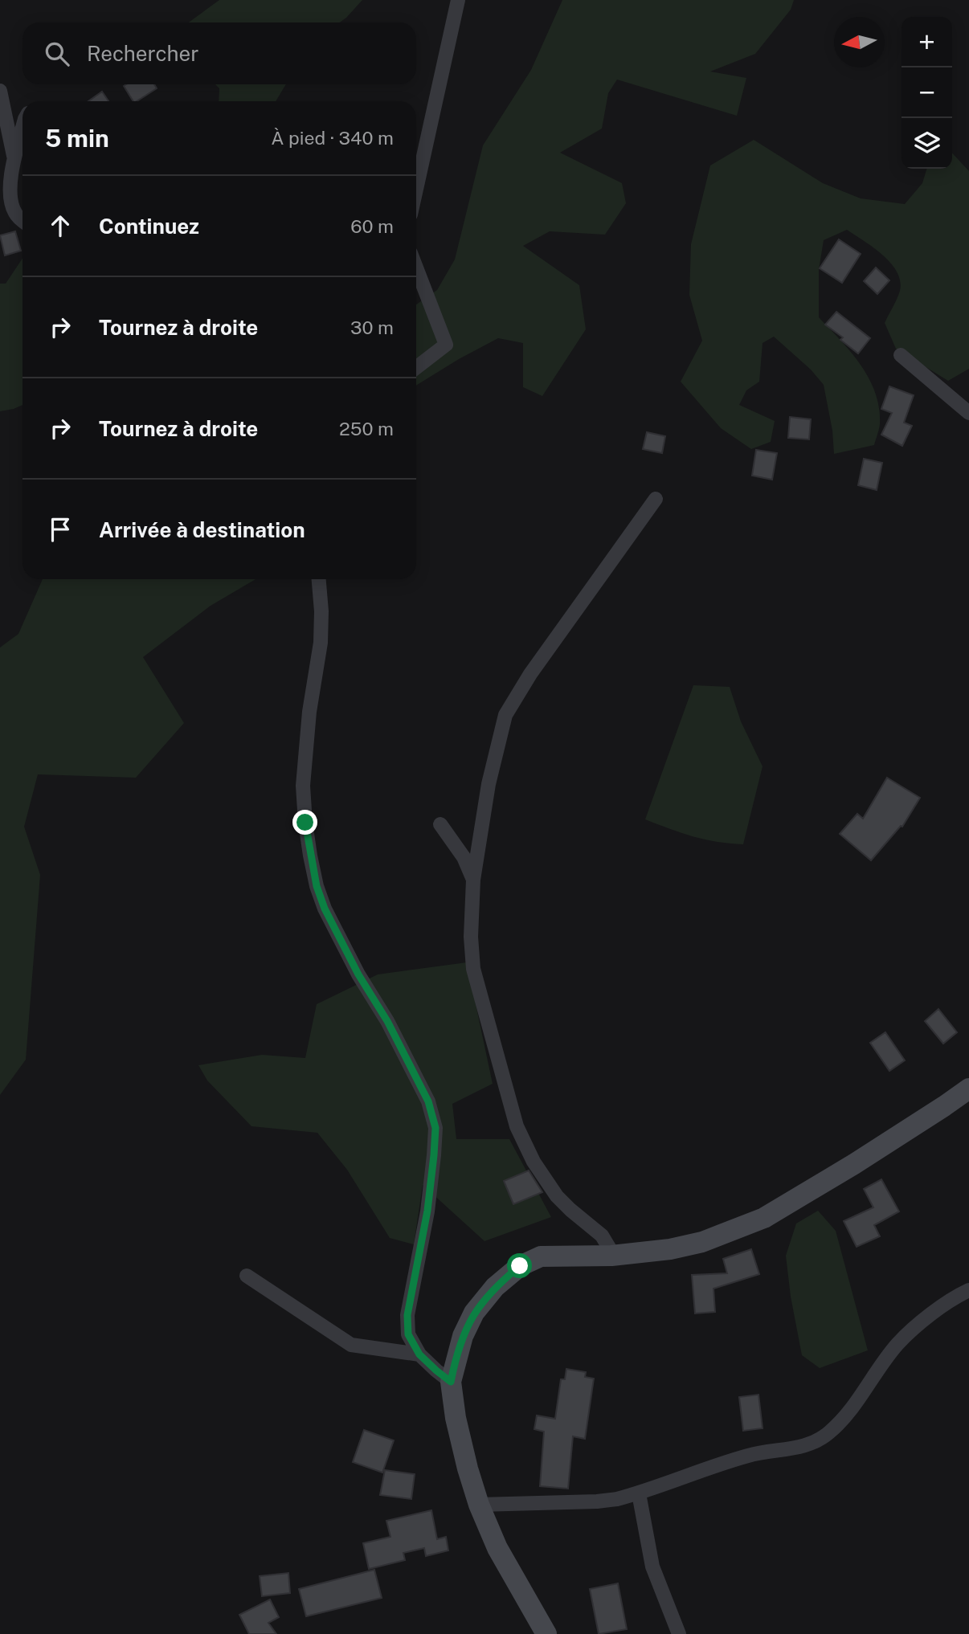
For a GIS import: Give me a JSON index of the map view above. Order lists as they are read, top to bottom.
{
  "north": "left",
  "page": {
    "map_buttons": ["+", "−"],
    "search": "Rechercher",
    "heading": ["5 min", "À pied · 340 m"],
    "list": [
      ["Continuez", "60 m"],
      ["Tournez à droite", "30 m"],
      ["Tournez à droite", "250 m"],
      "Arrivée à destination"
    ]
  }
}
